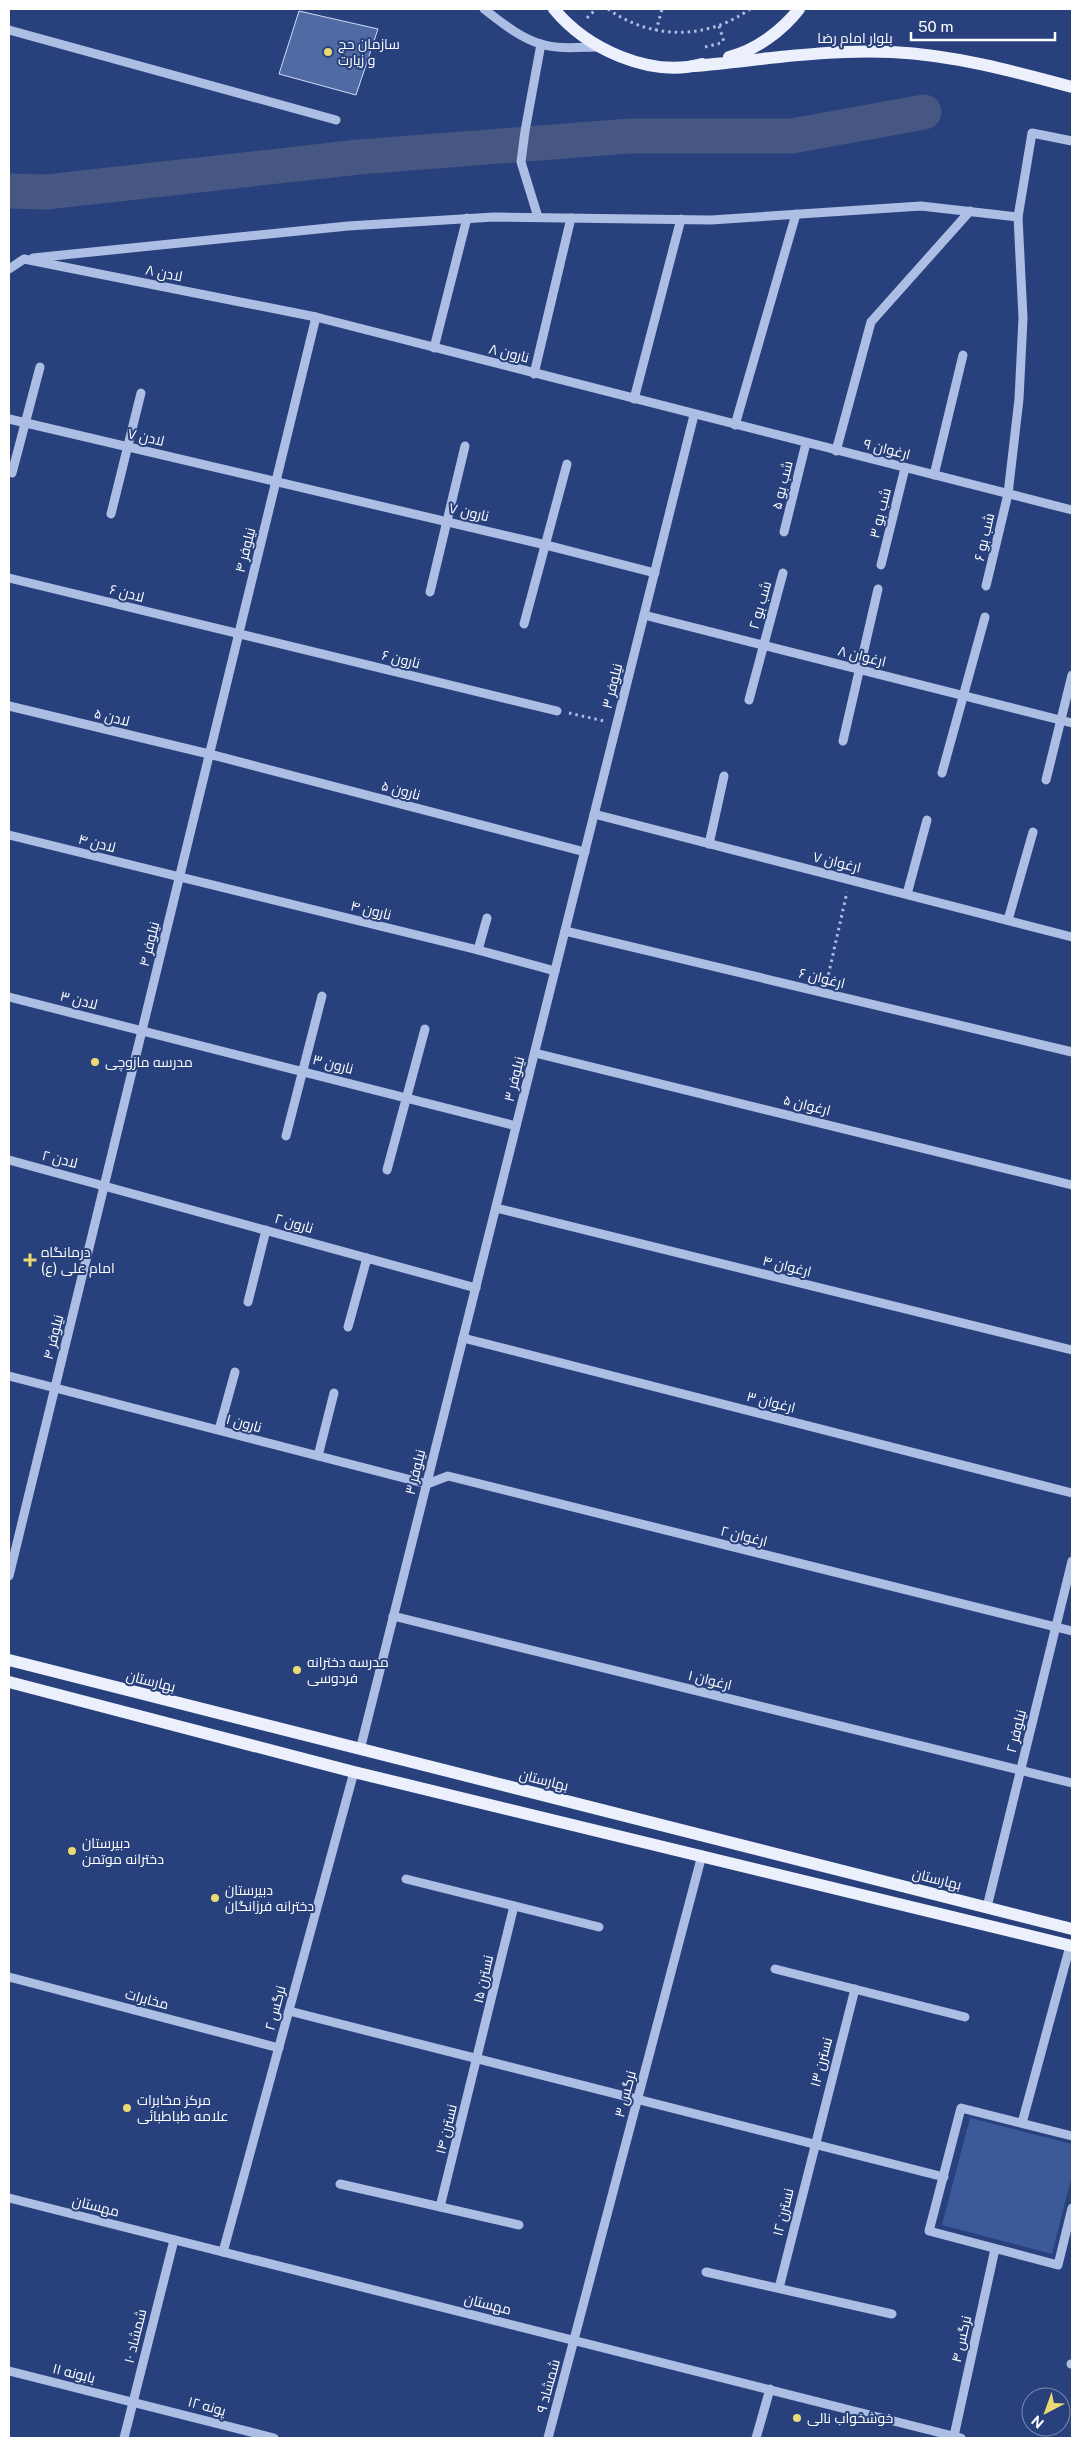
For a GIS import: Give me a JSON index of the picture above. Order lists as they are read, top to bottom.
{
  "streets": {
    "main road": ["بلوار امام رضا", "بهارستان"],
    "street": [
      "لادن ۸",
      "نارون ۸",
      "لادن ۷",
      "ارغوان ۹",
      "شب بو ۵",
      "نارون ۷",
      "شب بو ۳",
      "شب بو ۶",
      "نیلوفر ۴",
      "لادن ۶",
      "شب بو ۲",
      "ارغوان ۸",
      "نارون ۶",
      "نیلوفر ۳",
      "لادن ۵",
      "نارون ۵",
      "لادن ۴",
      "ارغوان ۷",
      "نارون ۴",
      "ارغوان ۶",
      "لادن ۳",
      "نارون ۳",
      "ارغوان ۵",
      "لادن ۲",
      "نارون ۲",
      "ارغوان ۴",
      "ارغوان ۳",
      "نارون ۱",
      "ارغوان ۲",
      "ارغوان ۱",
      "نیلوفر ۲",
      "نسترن ۱۵",
      "مخابرات",
      "نرگس ۲",
      "نسترن ۱۳",
      "نرگس ۳",
      "نسترن ۱۴",
      "مهستان",
      "نسترن ۱۲",
      "شمشاد ۱۰",
      "نرگس ۴",
      "بابونه ۱۱",
      "شمشاد ۹",
      "پونه ۱۲"
    ]
  },
  "crossings": [
    ["لادن ۸", "نارون ۸"],
    ["لادن ۸", "نیلوفر ۴"],
    ["نارون ۸", "ارغوان ۹"],
    ["نارون ۸", "نیلوفر ۴"],
    ["نارون ۸", "نیلوفر ۳"],
    ["لادن ۷", "نارون ۷"],
    ["لادن ۷", "نیلوفر ۴"],
    ["ارغوان ۹", "شب بو ۵"],
    ["ارغوان ۹", "شب بو ۳"],
    ["ارغوان ۹", "شب بو ۶"],
    ["ارغوان ۹", "نیلوفر ۳"],
    ["نارون ۷", "نیلوفر ۴"],
    ["نارون ۷", "نیلوفر ۳"],
    ["نیلوفر ۴", "لادن ۶"],
    ["نیلوفر ۴", "نارون ۶"],
    ["نیلوفر ۴", "لادن ۵"],
    ["نیلوفر ۴", "نارون ۵"],
    ["نیلوفر ۴", "لادن ۴"],
    ["نیلوفر ۴", "نارون ۴"],
    ["نیلوفر ۴", "لادن ۳"],
    ["نیلوفر ۴", "نارون ۳"],
    ["نیلوفر ۴", "لادن ۲"],
    ["نیلوفر ۴", "نارون ۲"],
    ["نیلوفر ۴", "نارون ۱"],
    ["لادن ۶", "نارون ۶"],
    ["شب بو ۲", "ارغوان ۸"],
    ["ارغوان ۸", "نیلوفر ۳"],
    ["نیلوفر ۳", "نارون ۵"],
    ["نیلوفر ۳", "ارغوان ۷"],
    ["نیلوفر ۳", "نارون ۴"],
    ["نیلوفر ۳", "ارغوان ۶"],
    ["نیلوفر ۳", "نارون ۳"],
    ["نیلوفر ۳", "ارغوان ۵"],
    ["نیلوفر ۳", "نارون ۲"],
    ["نیلوفر ۳", "ارغوان ۴"],
    ["نیلوفر ۳", "ارغوان ۳"],
    ["نیلوفر ۳", "نارون ۱"],
    ["نیلوفر ۳", "ارغوان ۲"],
    ["نیلوفر ۳", "ارغوان ۱"],
    ["نیلوفر ۳", "بهارستان"],
    ["لادن ۵", "نارون ۵"],
    ["لادن ۴", "نارون ۴"],
    ["لادن ۳", "نارون ۳"],
    ["لادن ۲", "نارون ۲"],
    ["نارون ۱", "ارغوان ۲"],
    ["ارغوان ۲", "نیلوفر ۲"],
    ["ارغوان ۱", "نیلوفر ۲"],
    ["بهارستان", "نیلوفر ۲"],
    ["نسترن ۱۵", "نسترن ۱۴"],
    ["مخابرات", "نرگس ۲"],
    ["نرگس ۲", "مهستان"],
    ["نسترن ۱۳", "نسترن ۱۲"],
    ["نرگس ۳", "مهستان"],
    ["نرگس ۳", "شمشاد ۹"],
    ["مهستان", "شمشاد ۱۰"],
    ["مهستان", "نرگس ۴"],
    ["مهستان", "شمشاد ۹"],
    ["شمشاد ۱۰", "بابونه ۱۱"],
    ["شمشاد ۱۰", "پونه ۱۲"],
    ["بابونه ۱۱", "پونه ۱۲"]
  ],
  "places": {
    "other": [
      "سازمان حج و زیارت",
      "مدرسه مازوچی",
      "مدرسه دخترانه فردوسی",
      "دبیرستان دخترانه موتمن",
      "دبیرستان دخترانه فرزانگان",
      "مرکز مخابرات علامه طباطبائی",
      "خوشخواب نالی"
    ],
    "health": ["درمانگاه امام علی (ع)"]
  },
  "scale_bar": "50 m",
  "north": "bottom left"
}
